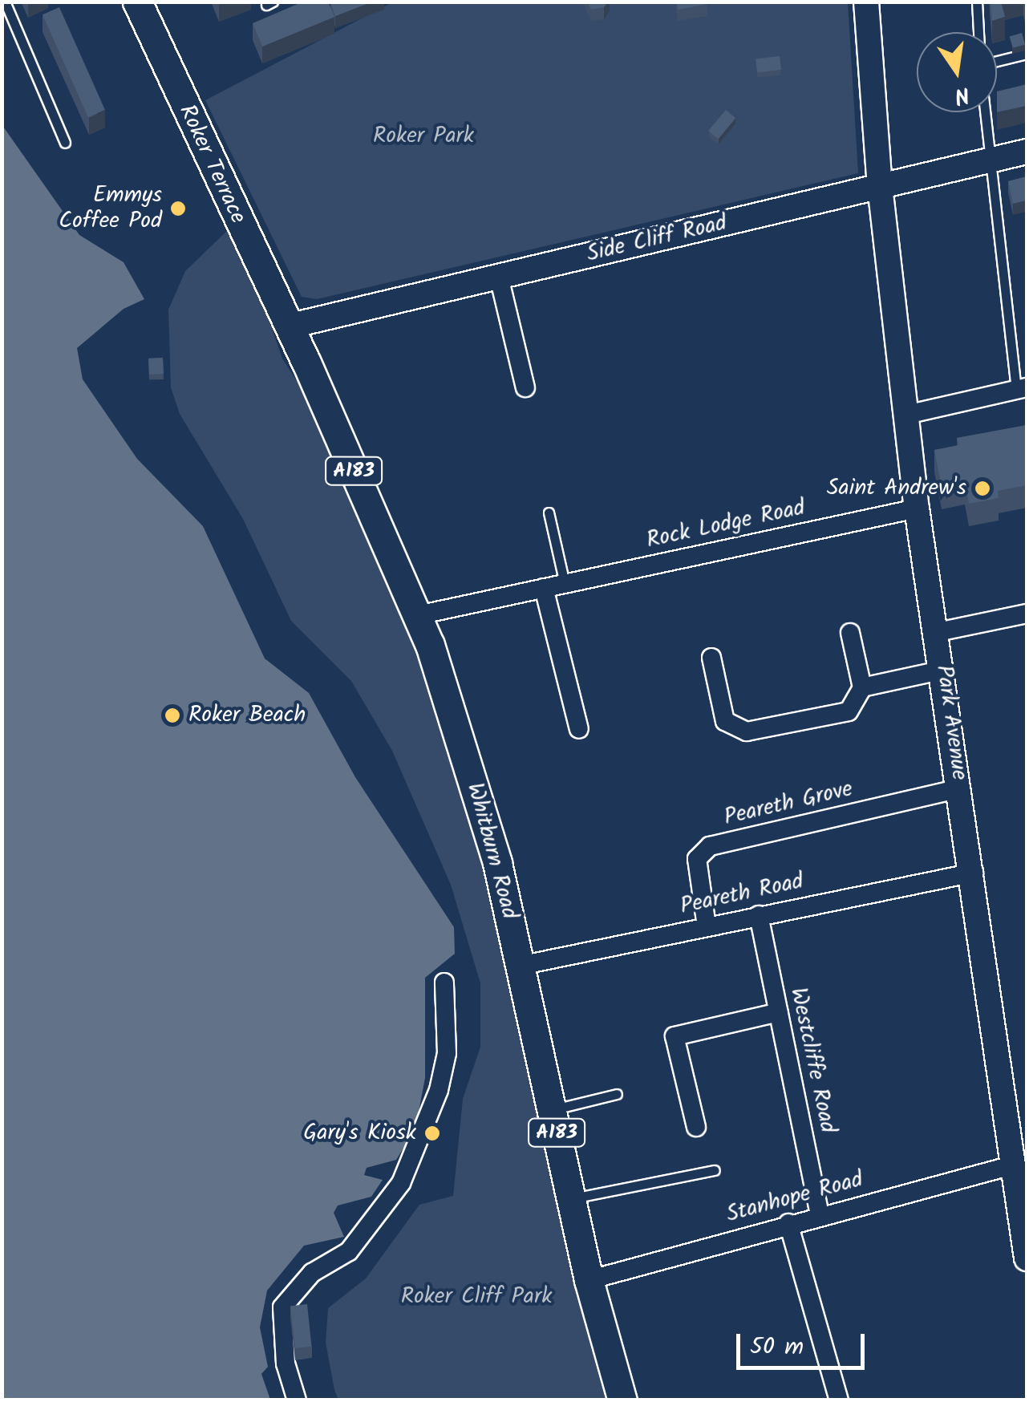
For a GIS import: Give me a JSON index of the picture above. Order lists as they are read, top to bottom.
{
  "streets": {
    "main road": ["Roker Terrace", "A183", "Whitburn Road"],
    "street": [
      "Side Cliff Road",
      "Rock Lodge Road",
      "Park Avenue",
      "Peareth Grove",
      "Peareth Road",
      "Westcliffe Road",
      "Stanhope Road"
    ]
  },
  "crossings": [
    ["Roker Terrace", "Side Cliff Road"],
    ["Roker Terrace", "Whitburn Road"],
    ["Side Cliff Road", "Park Avenue"],
    ["Side Cliff Road", "Whitburn Road"],
    ["Rock Lodge Road", "Park Avenue"],
    ["Rock Lodge Road", "Whitburn Road"],
    ["Park Avenue", "Peareth Grove"],
    ["Park Avenue", "Peareth Road"],
    ["Park Avenue", "Stanhope Road"],
    ["Peareth Grove", "Peareth Road"],
    ["Whitburn Road", "Peareth Road"],
    ["Whitburn Road", "Stanhope Road"],
    ["Peareth Road", "Westcliffe Road"],
    ["Westcliffe Road", "Stanhope Road"]
  ],
  "parks": ["Roker Park", "Roker Cliff Park"],
  "places": [
    "Emmys Coffee Pod",
    "Saint Andrew's",
    "Roker Beach",
    "Gary's Kiosk"
  ],
  "scale_bar": "50 m",
  "north": "bottom"
}
